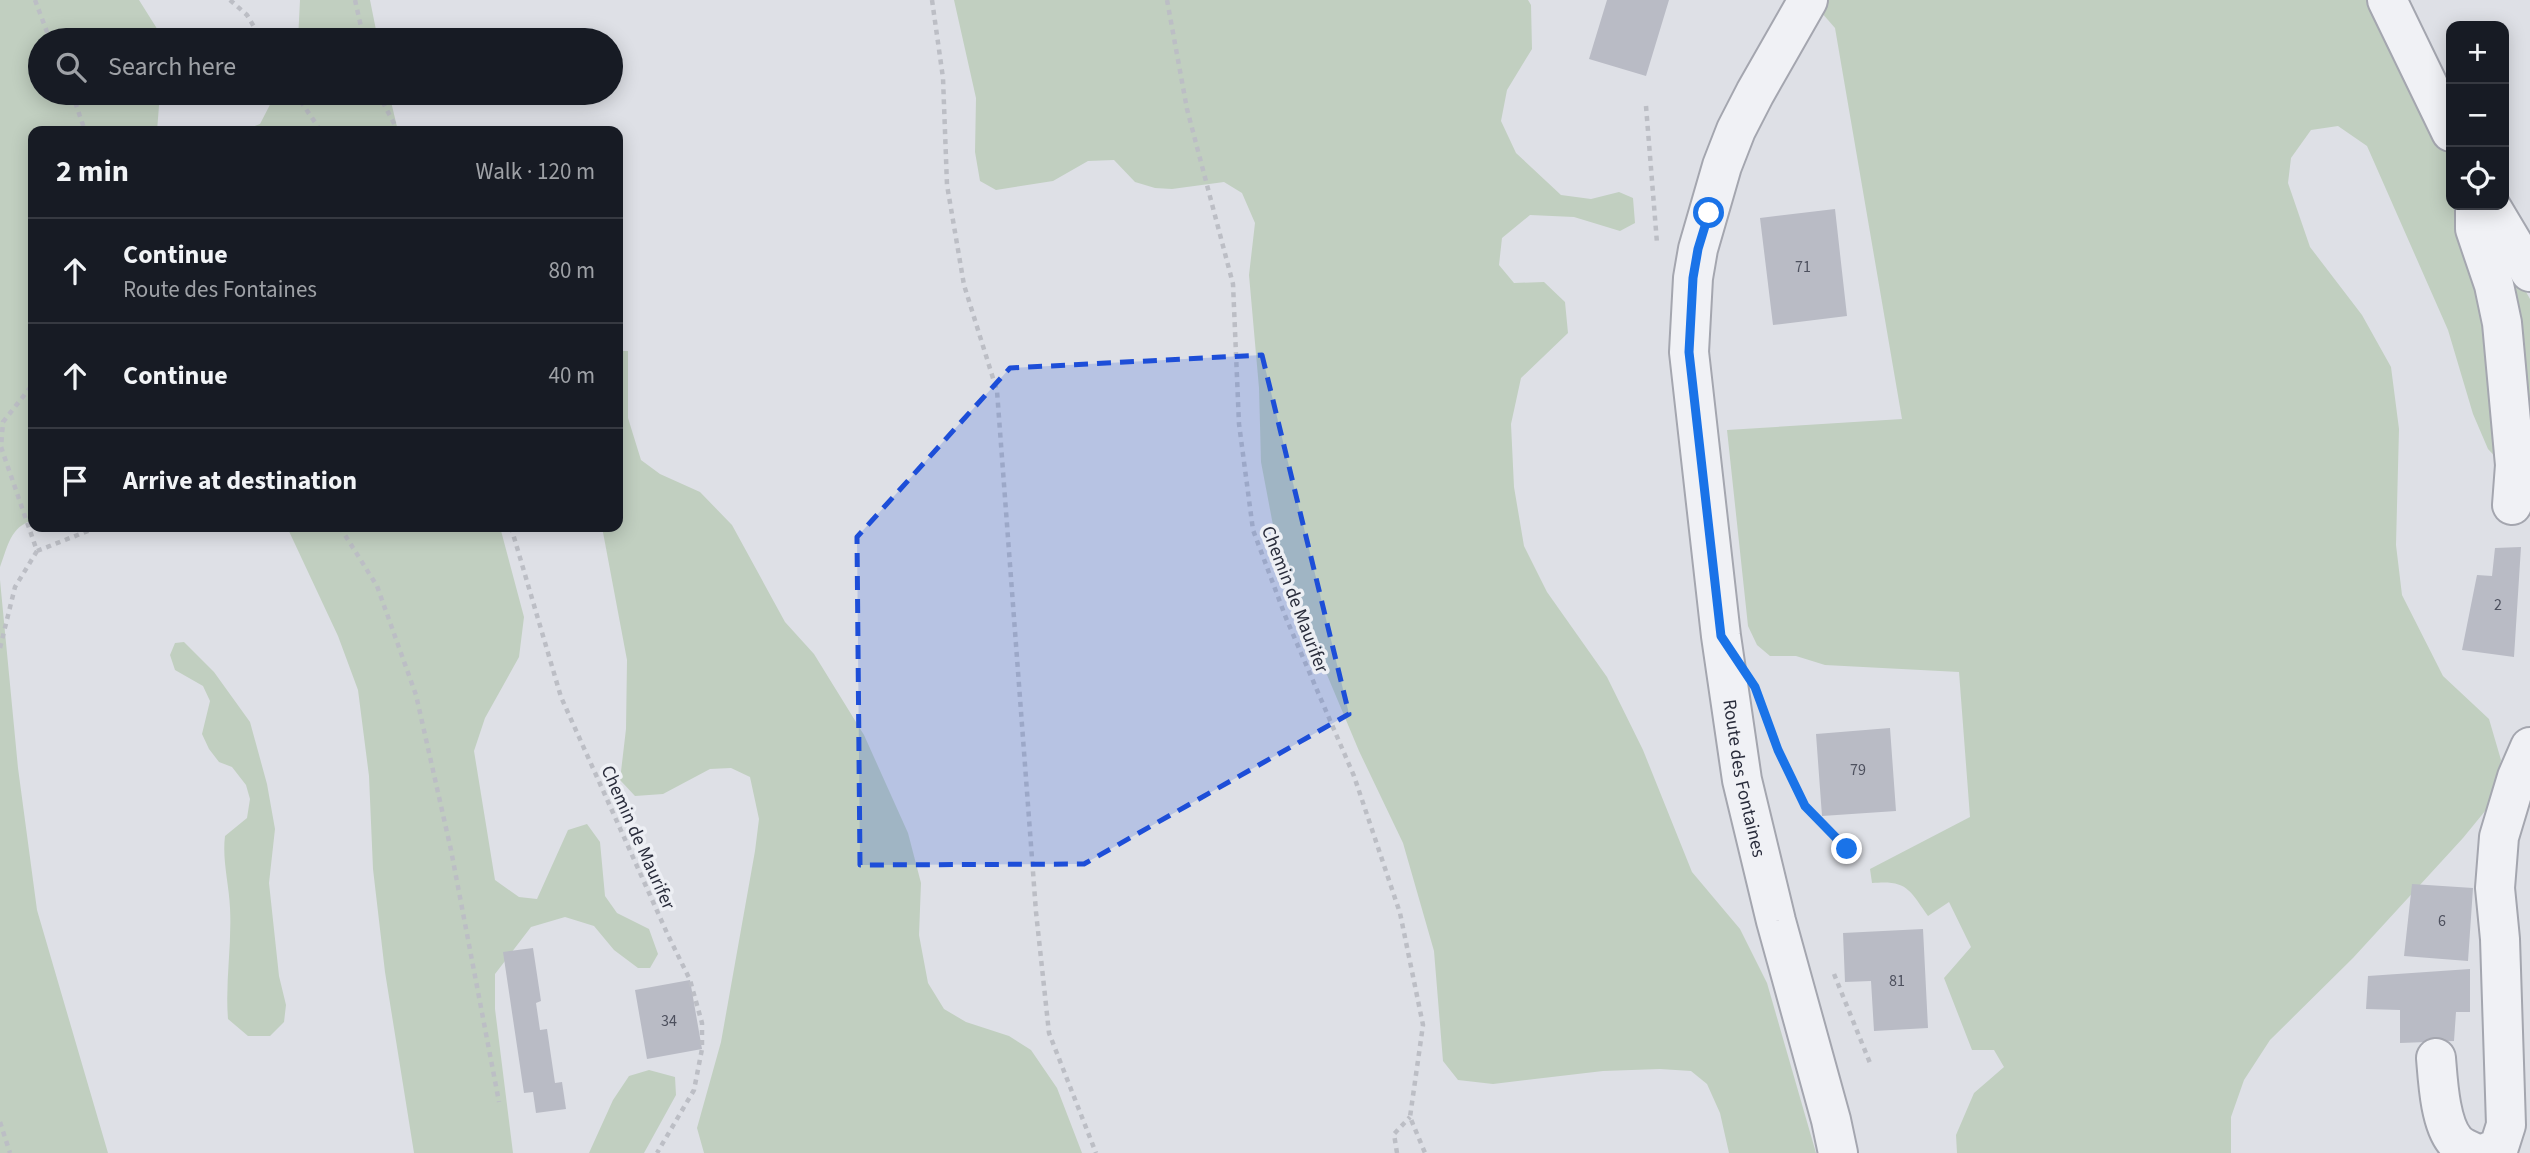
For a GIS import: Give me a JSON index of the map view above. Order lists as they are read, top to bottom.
{
  "streets": {
    "street": ["Route des Fontaines"],
    "path": ["Chemin de Maurifer"]
  },
  "house_numbers": [
    "71",
    "2",
    "79",
    "6",
    "81",
    "34"
  ],
  "page": {
    "map_buttons": ["+", "−"],
    "search": "Search here",
    "heading": ["2 min", "Walk · 120 m"],
    "list": [
      ["Continue", "Route des Fontaines", "80 m"],
      ["Continue", "40 m"],
      "Arrive at destination"
    ]
  }
}
